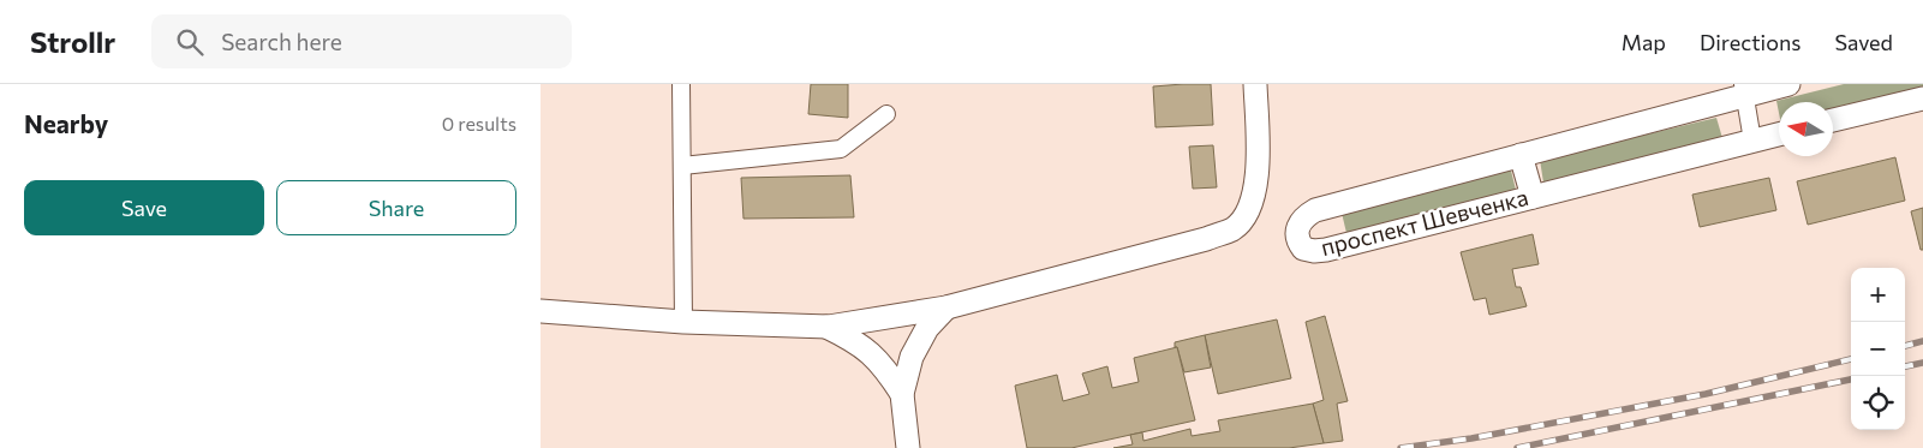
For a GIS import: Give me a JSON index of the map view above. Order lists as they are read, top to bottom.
{
  "streets": {
    "street": ["проспект Шевченка"]
  },
  "north": "left",
  "page": {
    "header": "Strollr",
    "search": "Search here",
    "nav": ["Map", "Directions", "Saved"],
    "heading": ["Nearby", "0 results"],
    "buttons": ["Save", "Share"],
    "map_buttons": ["+", "−"]
  }
}
